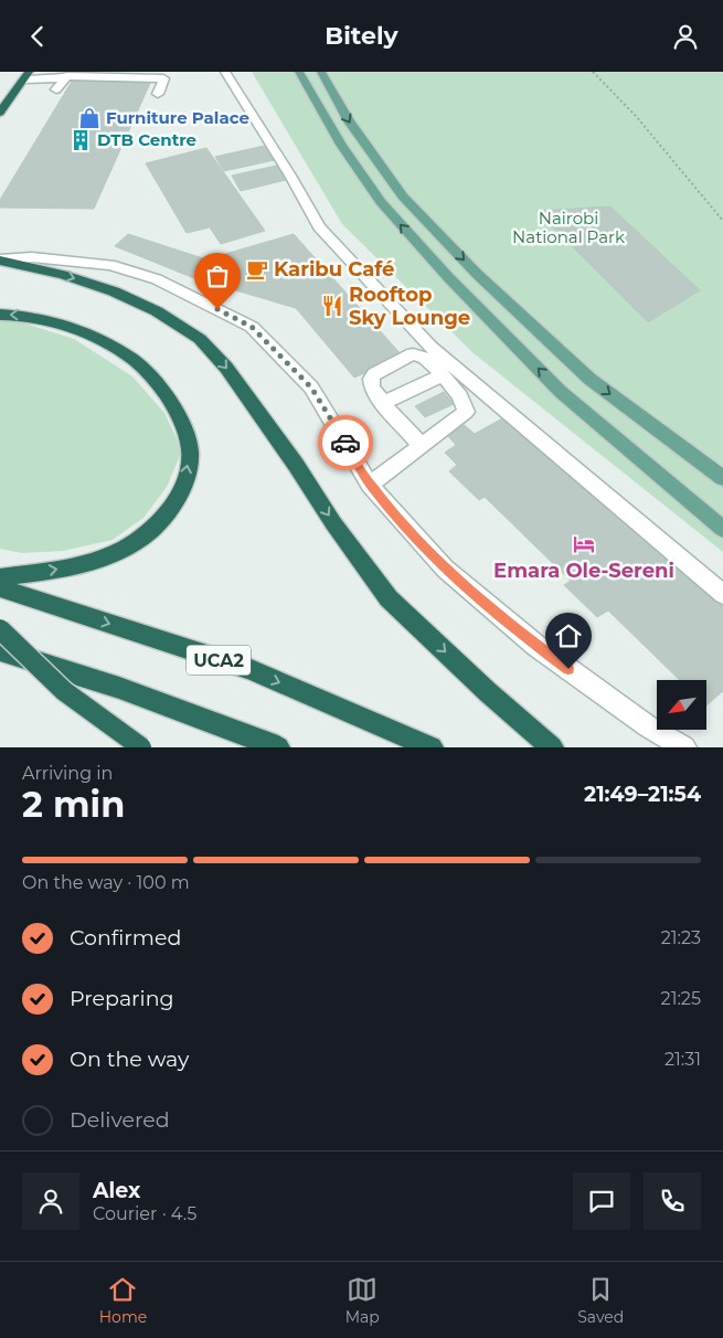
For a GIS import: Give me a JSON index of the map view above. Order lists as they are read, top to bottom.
{
  "streets": {
    "highway": ["UCA2"]
  },
  "parks": ["Nairobi National Park"],
  "places": {
    "shop": ["Furniture Palace"],
    "building": ["DTB Centre"],
    "cafe": ["Karibu Café"],
    "restaurant": ["Rooftop Sky Lounge"],
    "hotel": ["Emara Ole-Sereni"]
  },
  "north": "bottom left",
  "page": {
    "header": "Bitely",
    "heading": ["2 min", "Arriving in", "21:49–21:54"],
    "panel": ["Alex", "Courier · 4.5"],
    "bar": "On the way · 100 m",
    "list": [
      ["Confirmed", "21:23"],
      ["Preparing", "21:25"],
      ["On the way", "21:31"],
      "Delivered"
    ],
    "tabs": ["Home", "Map", "Saved"]
  }
}
